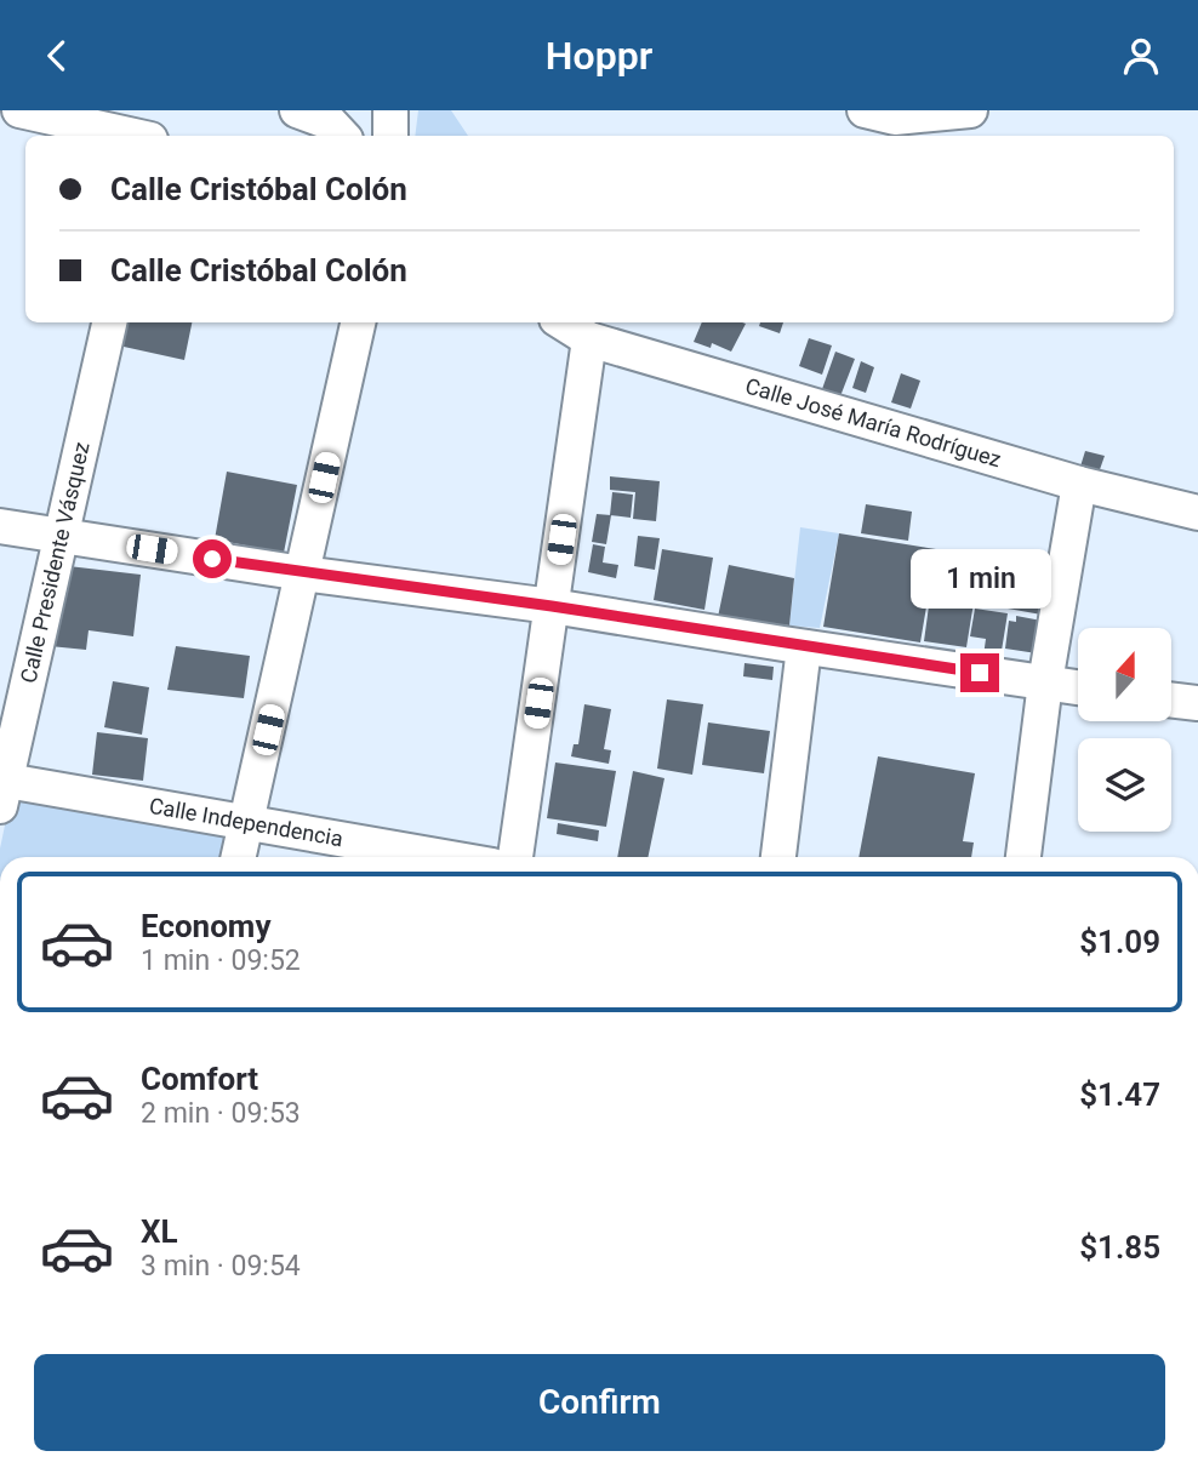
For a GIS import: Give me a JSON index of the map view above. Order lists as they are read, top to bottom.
{
  "streets": {
    "street": ["Calle José María Rodríguez", "Calle Presidente Vásquez", "Calle Independencia"]
  },
  "crossings": [
    ["Calle Presidente Vásquez", "Calle Independencia"]
  ],
  "north": "top",
  "page": {
    "header": "Hoppr",
    "banner": ["Calle Cristóbal Colón", "Calle Cristóbal Colón"],
    "bubble": "1 min",
    "list": [
      {
        "name": "Economy",
        "note": "1 min · 09:52",
        "value": "$1.09"
      },
      {
        "name": "Comfort",
        "note": "2 min · 09:53",
        "value": "$1.47"
      },
      {
        "name": "XL",
        "note": "3 min · 09:54",
        "value": "$1.85"
      }
    ],
    "buttons": "Confirm"
  }
}
